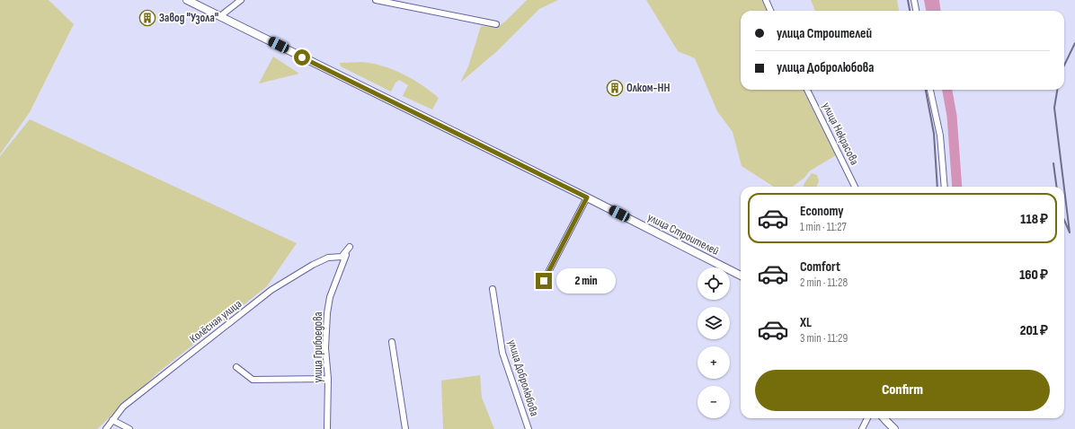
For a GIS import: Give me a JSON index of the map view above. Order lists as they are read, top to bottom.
{
  "streets": {
    "main road": ["улица Строителей"],
    "street": [
      "улица Некрасова",
      "Колёсная улица",
      "улица Грибоедова",
      "улица Добролюбова"
    ]
  },
  "crossings": [
    ["Колёсная улица", "улица Грибоедова"]
  ],
  "places": {
    "building": ["Завод \"Узола\"", "Олком-НН"]
  },
  "page": {
    "banner": ["улица Строителей", "улица Добролюбова"],
    "list": [
      {
        "name": "Economy",
        "note": "1 min · 11:27",
        "value": "118 ₽"
      },
      {
        "name": "Comfort",
        "note": "2 min · 11:28",
        "value": "160 ₽"
      },
      {
        "name": "XL",
        "note": "3 min · 11:29",
        "value": "201 ₽"
      }
    ],
    "map_buttons": ["+", "−"],
    "bubble": "2 min",
    "buttons": "Confirm"
  }
}
